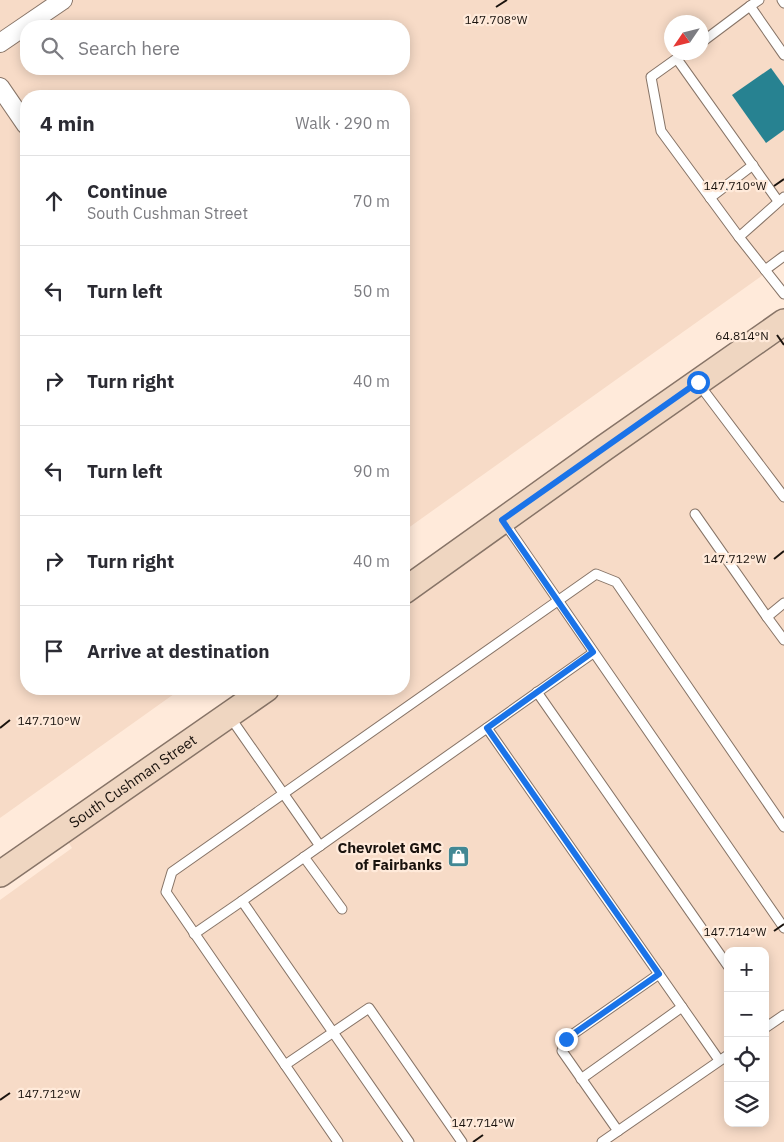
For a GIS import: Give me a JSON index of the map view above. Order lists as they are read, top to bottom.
{
  "streets": {
    "main road": ["South Cushman Street"]
  },
  "places": {
    "shop": ["Chevrolet GMC of Fairbanks"]
  },
  "north": "bottom left",
  "page": {
    "search": "Search here",
    "heading": ["4 min", "Walk · 290 m"],
    "list": [
      ["Continue", "South Cushman Street", "70 m"],
      ["Turn left", "50 m"],
      ["Turn right", "40 m"],
      ["Turn left", "90 m"],
      ["Turn right", "40 m"],
      "Arrive at destination"
    ],
    "map_buttons": ["+", "−"]
  },
  "coordinates": [
    "147.708°W",
    "147.710°W",
    "64.814°N",
    "147.712°W",
    "147.714°W"
  ]
}
